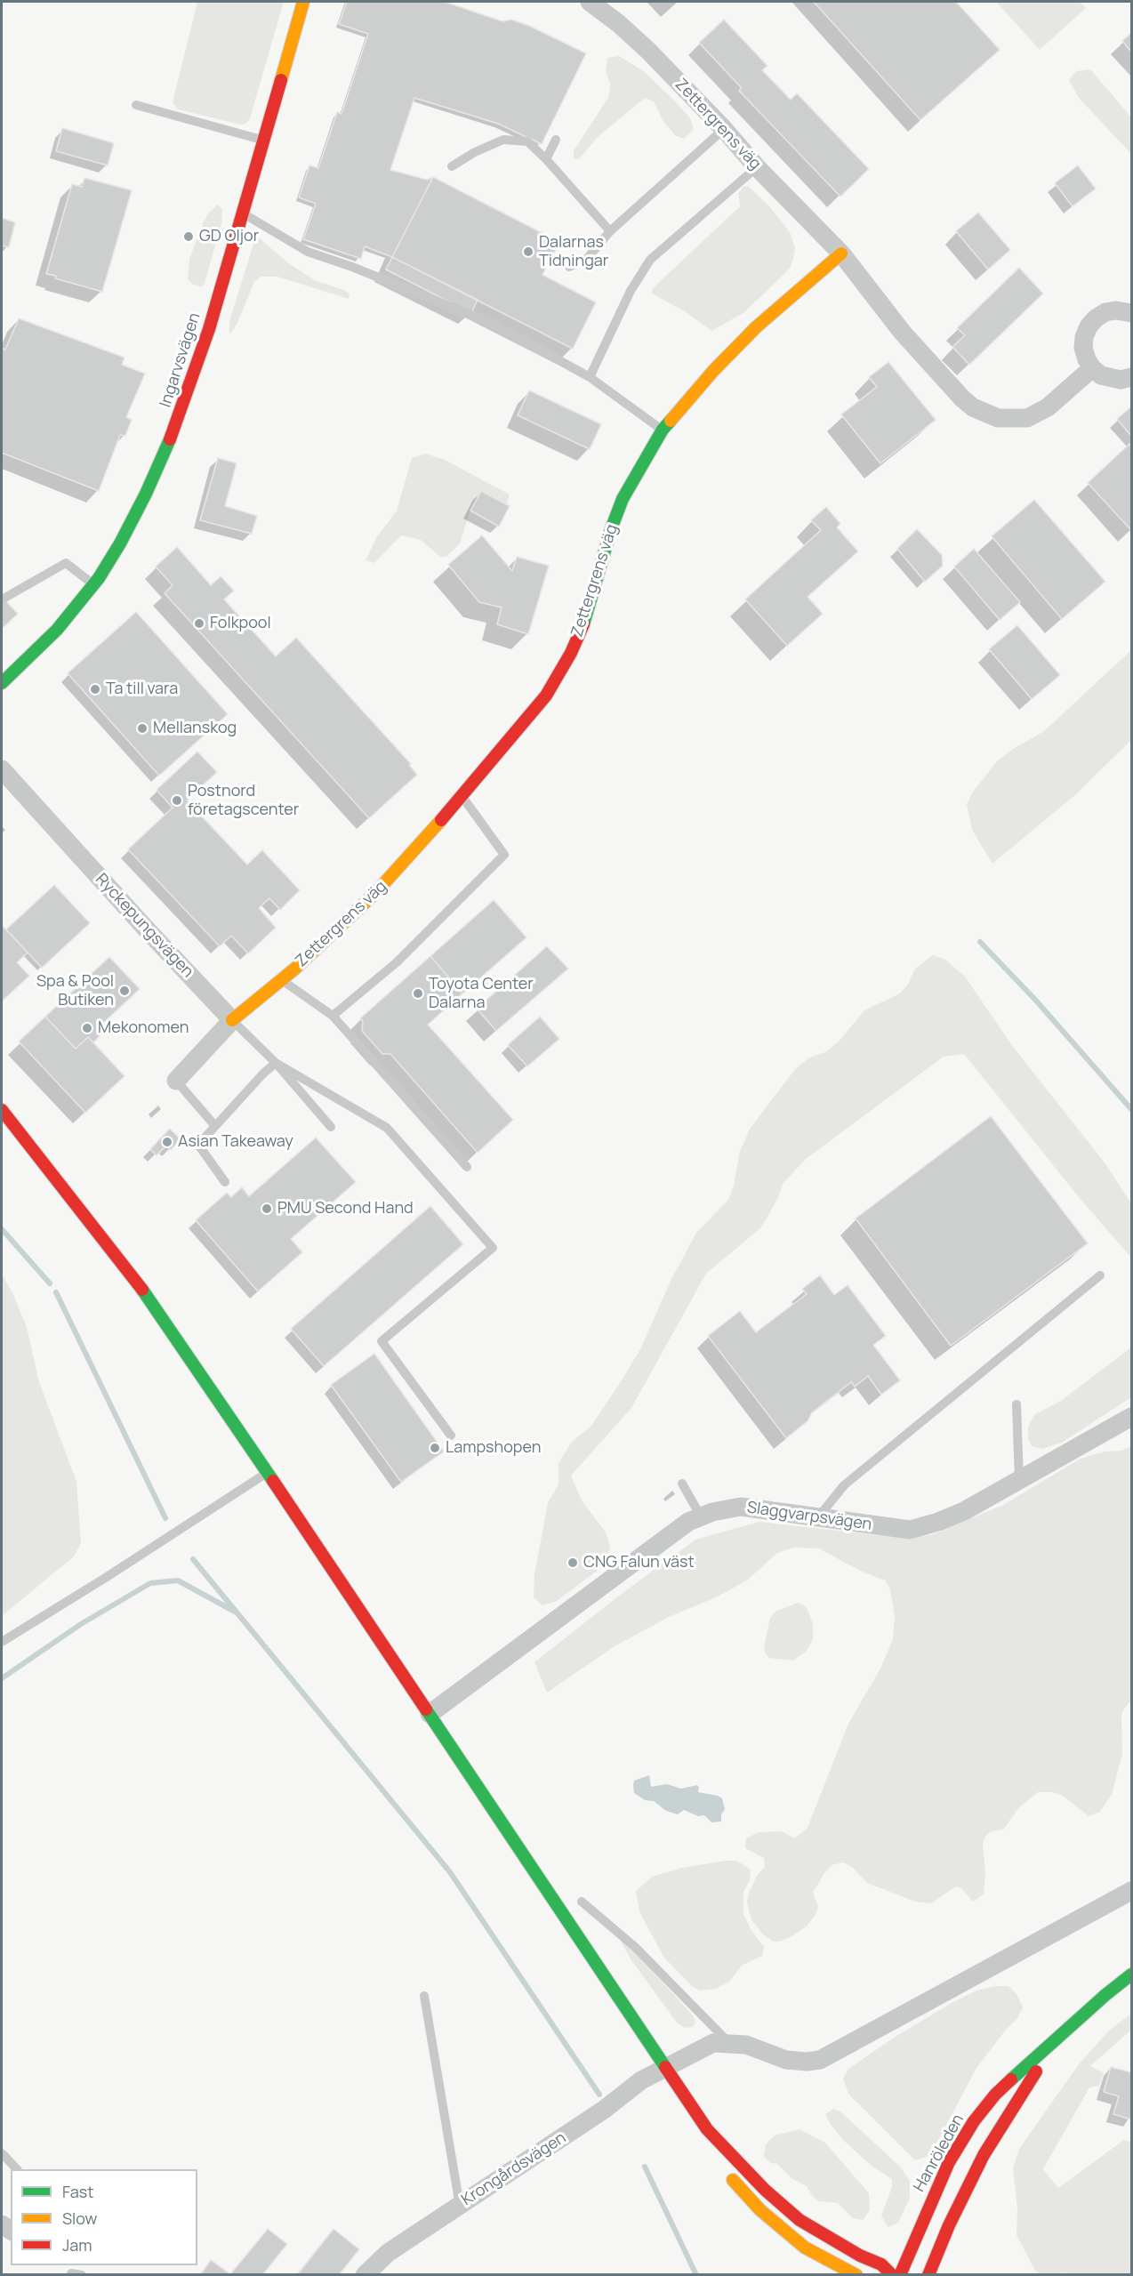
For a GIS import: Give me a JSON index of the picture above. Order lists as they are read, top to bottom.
{
  "streets": {
    "main road": ["Zettergrens väg", "Ingarvsvägen", "Hanröleden"],
    "street": ["Ryckepungsvägen", "Slaggvarpsvägen", "Krongårdsvägen"]
  },
  "crossings": [
    ["Zettergrens väg", "Ryckepungsvägen"]
  ],
  "places": [
    "GD Oljor",
    "Dalarnas Tidningar",
    "Folkpool",
    "Ta till vara",
    "Mellanskog",
    "Postnord företagscenter",
    "Spa & Pool Butiken",
    "Toyota Center Dalarna",
    "Mekonomen",
    "Asian Takeaway",
    "PMU Second Hand",
    "Lampshopen",
    "CNG Falun väst"
  ],
  "legend": ["Fast", "Slow", "Jam"]
}
